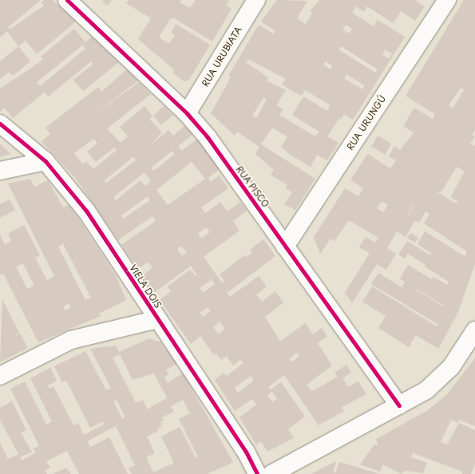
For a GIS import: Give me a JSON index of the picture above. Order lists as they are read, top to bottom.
{
  "streets": {
    "street": [
      "RUA URUBIATA",
      "RUA URUNGÚ",
      "RUA PISCO",
      "VIELA DOIS"
    ]
  },
  "crossings": [
    ["RUA URUBIATA", "RUA PISCO"],
    ["RUA URUNGÚ", "RUA PISCO"]
  ]
}
